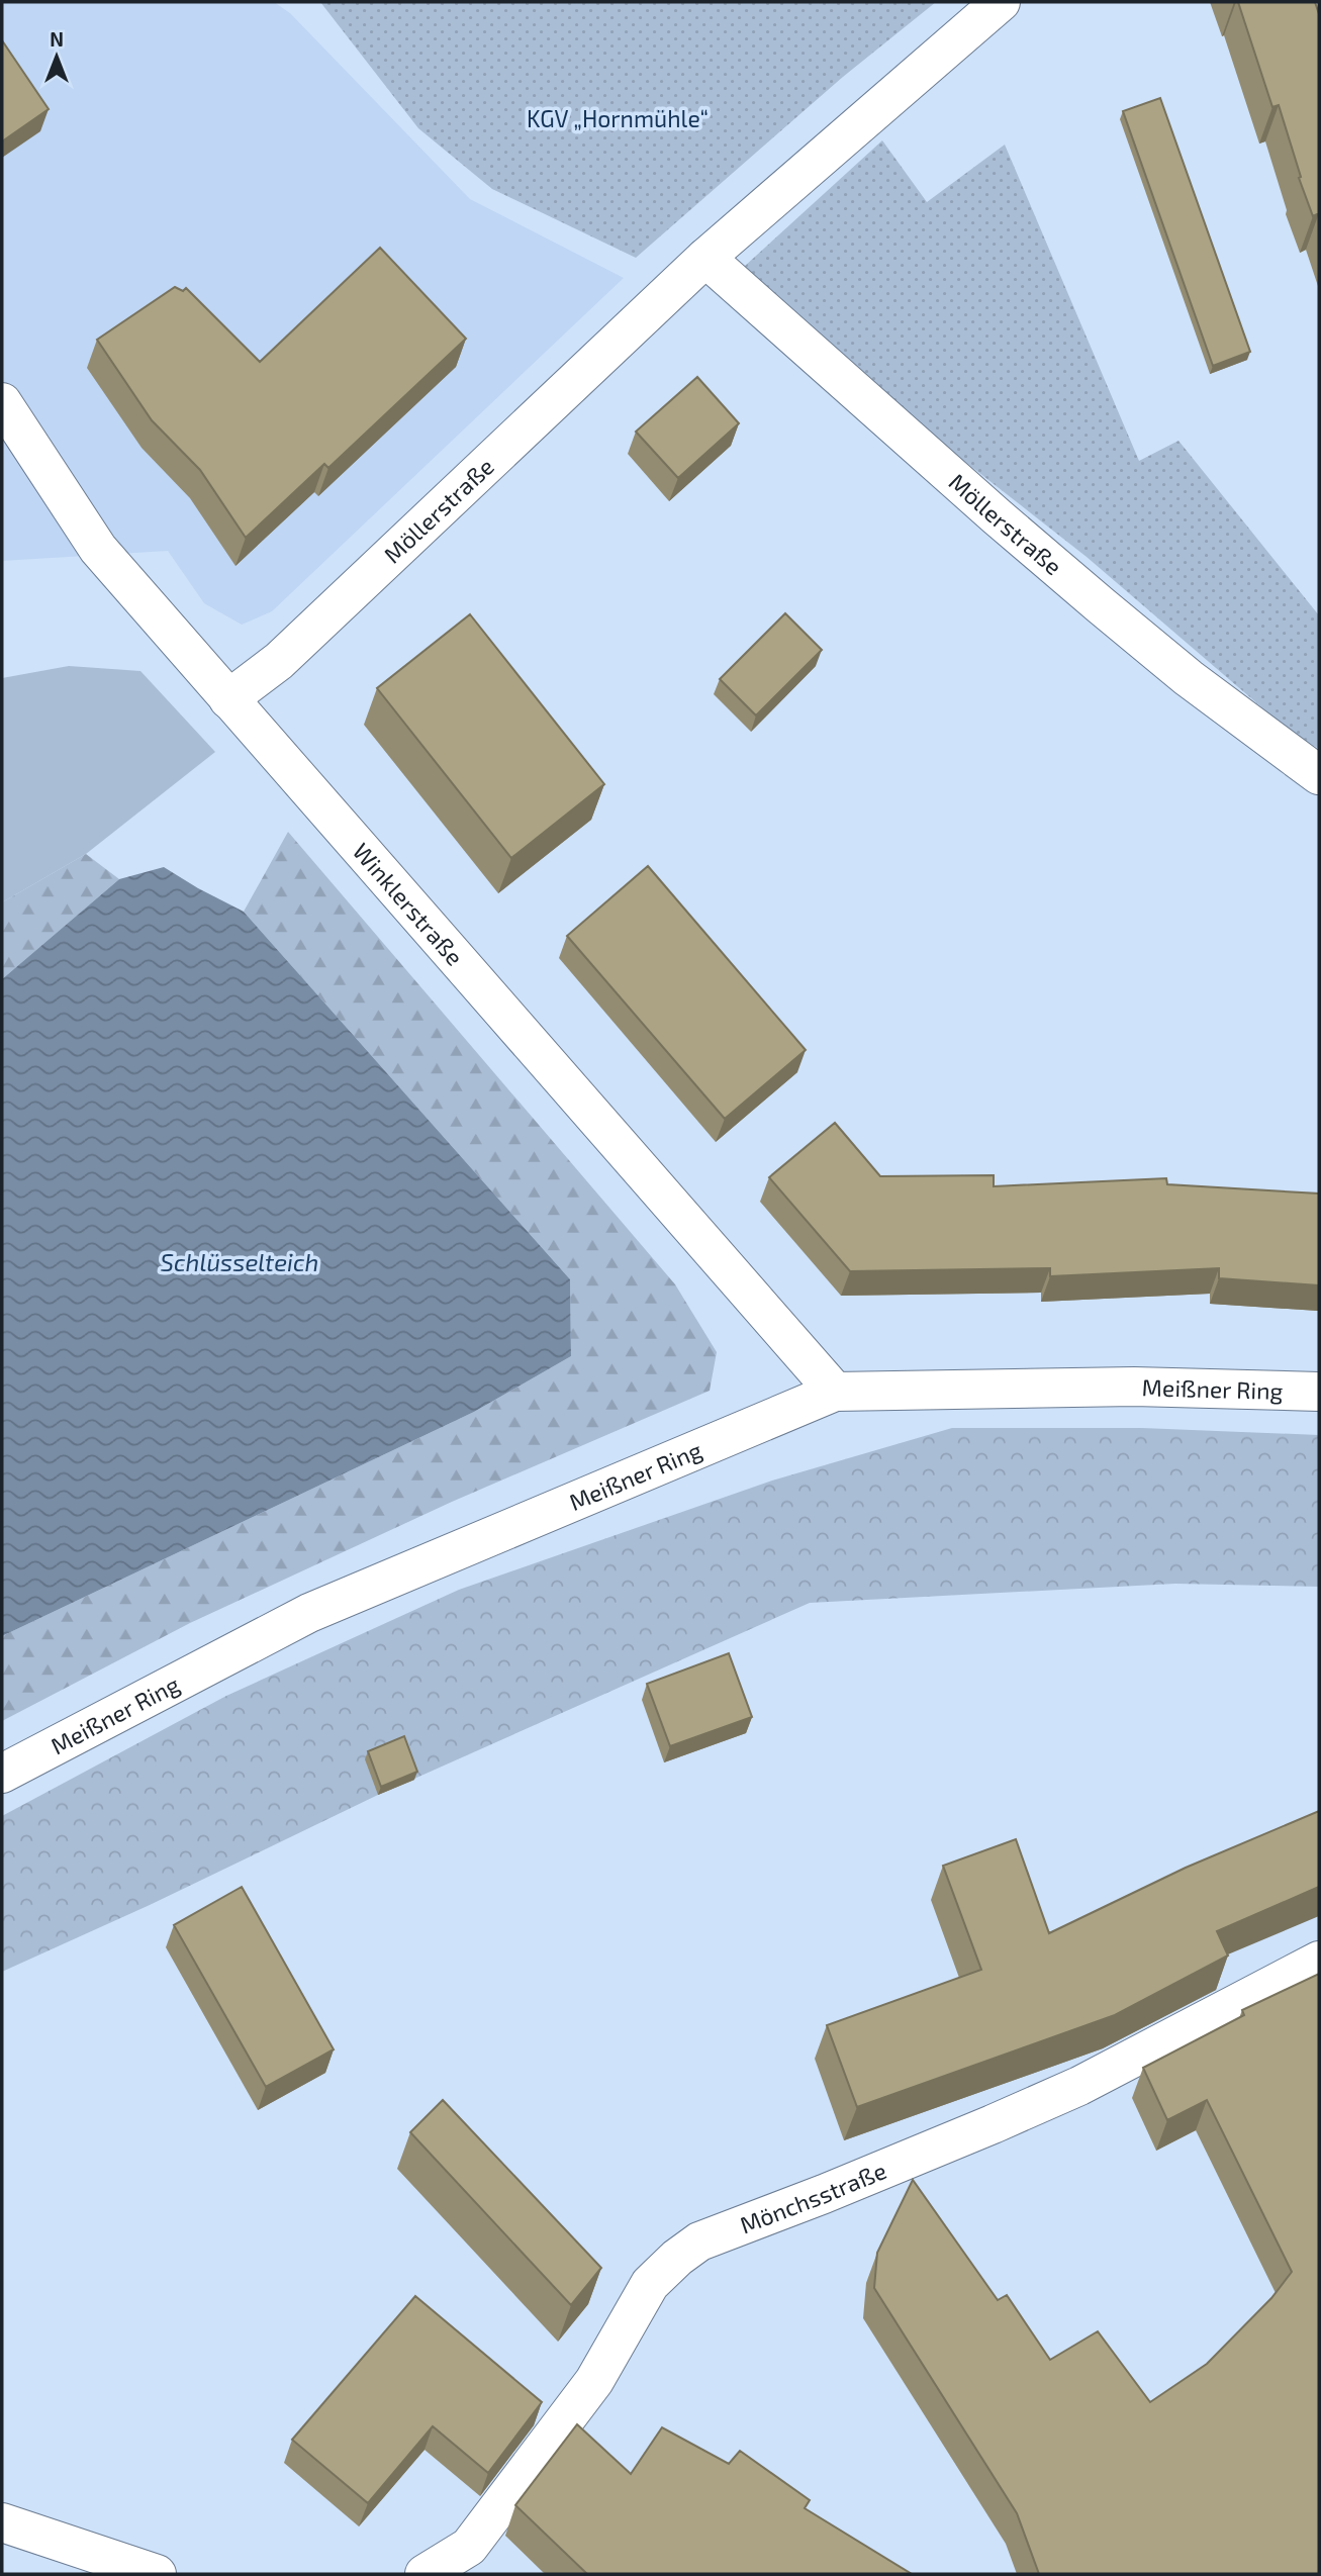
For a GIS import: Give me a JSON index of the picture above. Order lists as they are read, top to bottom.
{
  "streets": {
    "street": [
      "Möllerstraße",
      "Winklerstraße",
      "Meißner Ring",
      "Mönchsstraße"
    ]
  },
  "crossings": [
    ["Möllerstraße", "Winklerstraße"],
    ["Winklerstraße", "Meißner Ring"]
  ],
  "water": ["Schlüsselteich"],
  "parks": ["KGV „Hornmühle“"],
  "north": "top"
}
